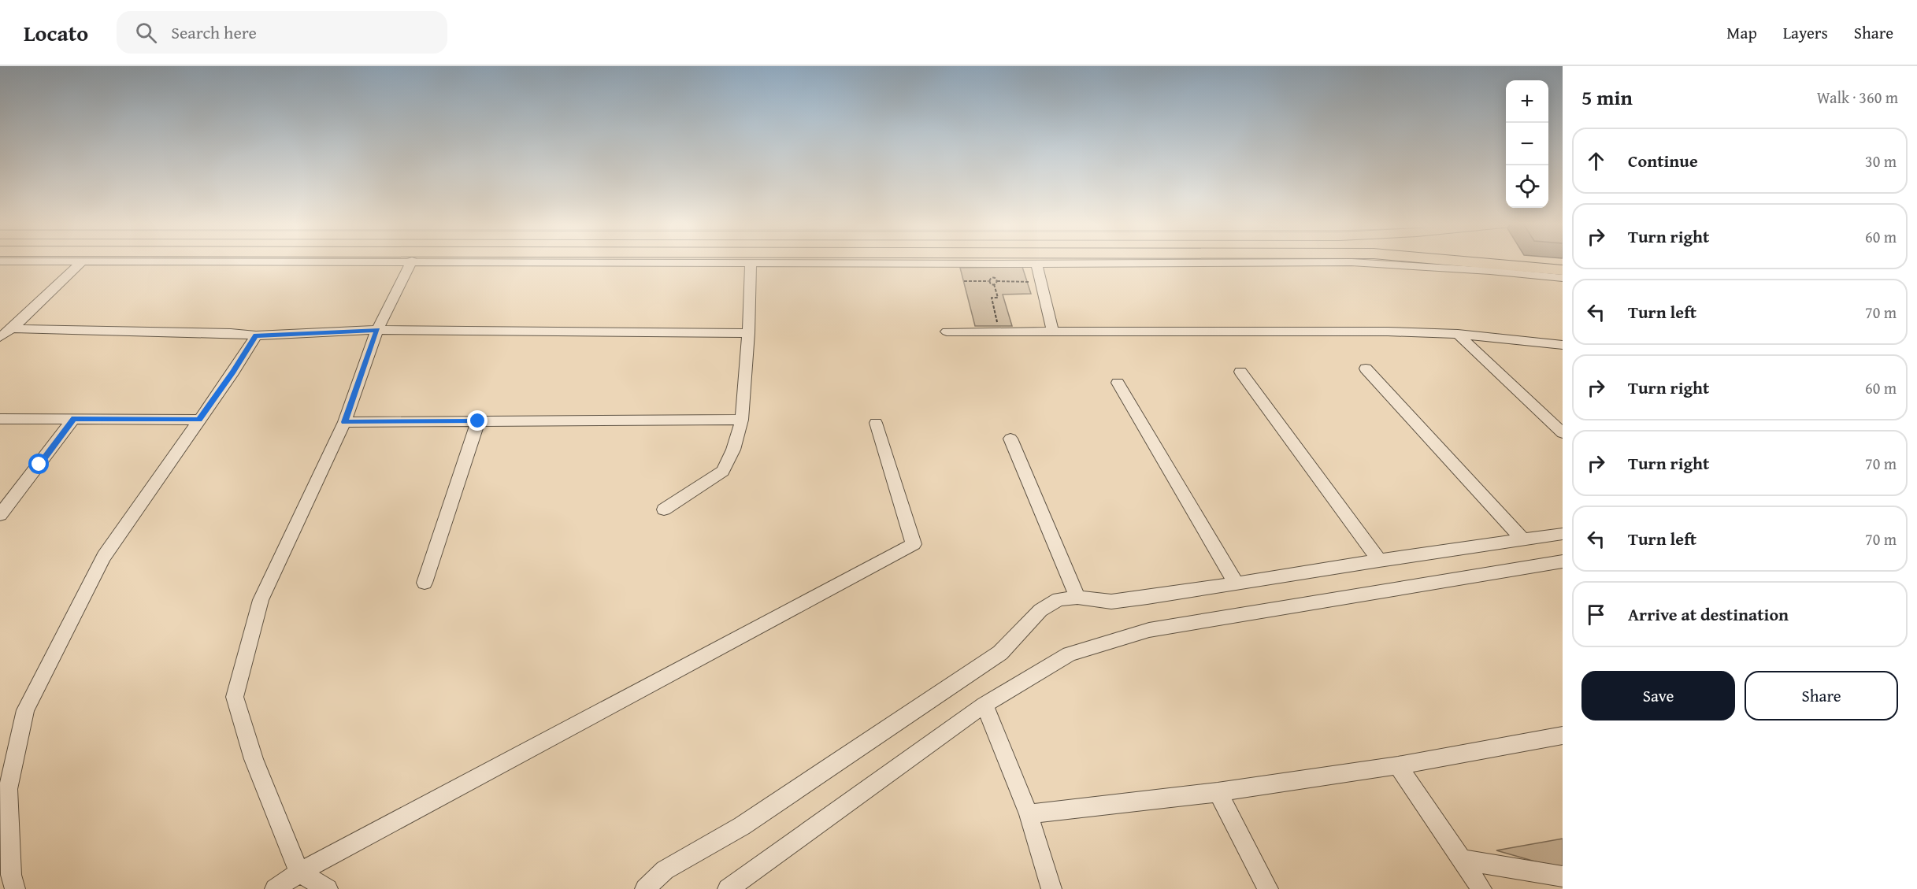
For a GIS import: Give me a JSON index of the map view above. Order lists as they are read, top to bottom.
{
  "page": {
    "header": "Locato",
    "search": "Search here",
    "nav": ["Map", "Layers", "Share"],
    "heading": ["5 min", "Walk · 360 m"],
    "map_buttons": ["+", "−"],
    "list": [
      ["Continue", "30 m"],
      ["Turn right", "60 m"],
      ["Turn left", "70 m"],
      ["Turn right", "60 m"],
      ["Turn right", "70 m"],
      ["Turn left", "70 m"],
      "Arrive at destination"
    ],
    "buttons": ["Save", "Share"]
  }
}
